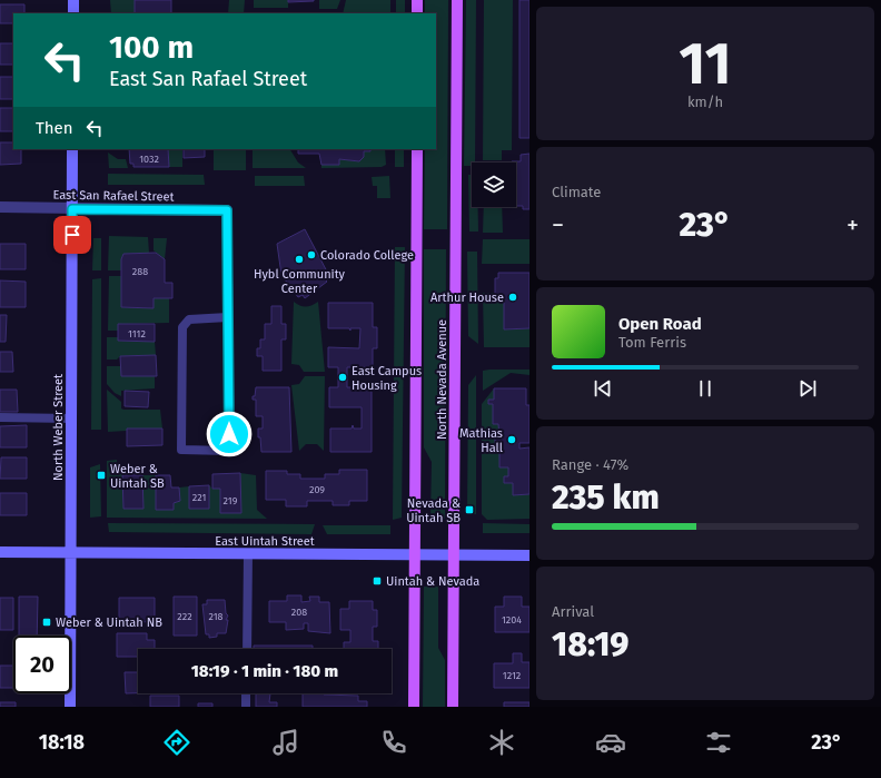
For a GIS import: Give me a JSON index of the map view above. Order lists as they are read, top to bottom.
{
  "streets": {
    "main road": ["North Nevada Avenue"],
    "street": ["East San Rafael Street", "North Weber Street", "East Uintah Street"]
  },
  "crossings": [
    ["East San Rafael Street", "North Weber Street"],
    ["North Nevada Avenue", "East Uintah Street"],
    ["North Weber Street", "East Uintah Street"]
  ],
  "places": {
    "other": [
      "Colorado College",
      "Hybl Community Center",
      "Arthur House",
      "East Campus Housing",
      "Mathias Hall"
    ],
    "transit": [
      "Weber & Uintah SB",
      "Nevada & Uintah SB",
      "Uintah & Nevada",
      "Weber & Uintah NB"
    ]
  },
  "house_numbers": [
    "1032",
    "288",
    "1112",
    "209",
    "221",
    "219",
    "208",
    "222",
    "218",
    "1204",
    "1212"
  ],
  "page": {
    "tile": [
      ["11", "km/h"],
      "Climate",
      ["Range · 47%", "235 km"],
      ["Arrival", "18:19"]
    ],
    "turn": ["100 m", "East San Rafael Street"],
    "then": "Then",
    "heat": ["−", "23°", "+"],
    "song": ["Open Road", "Tom Ferris"],
    "limit": "20",
    "trip": "18:19 · 1 min · 180 m",
    "tabs": ["18:18", "23°"]
  }
}
